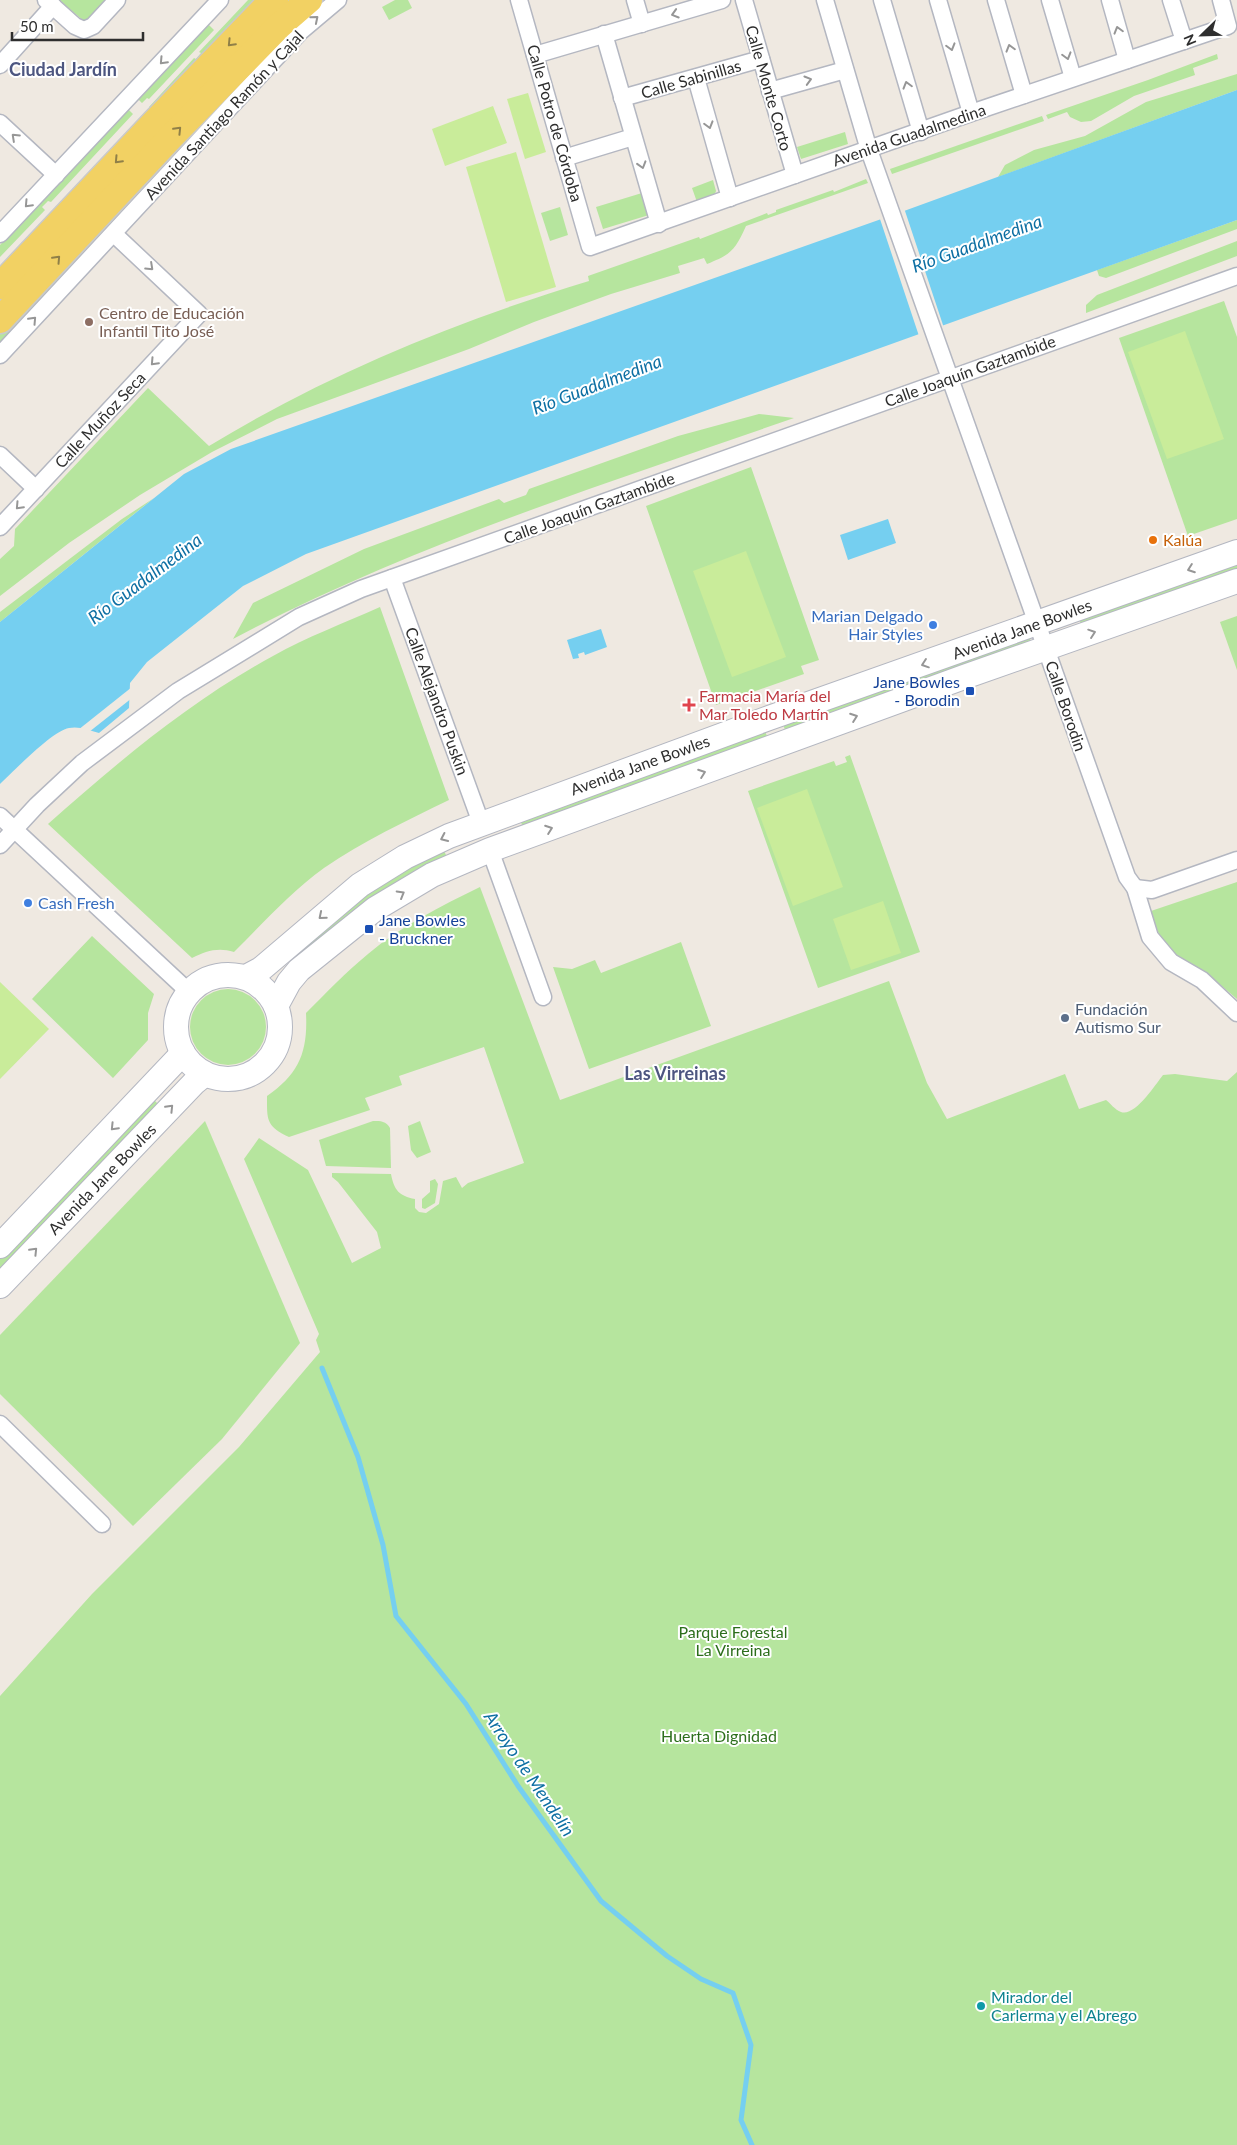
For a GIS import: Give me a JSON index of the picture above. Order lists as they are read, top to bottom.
{
  "streets": {
    "main road": ["Avenida Santiago Ramón y Cajal", "Avenida Jane Bowles"],
    "street": [
      "Calle Sabinillas",
      "Calle Monte Corto",
      "Calle Potro de Córdoba",
      "Avenida Guadalmedina",
      "Calle Joaquín Gaztambide",
      "Calle Muñoz Seca",
      "Calle Alejandro Puskin",
      "Calle Borodin"
    ]
  },
  "crossings": [
    ["Calle Sabinillas", "Calle Monte Corto"],
    ["Calle Monte Corto", "Avenida Guadalmedina"],
    ["Avenida Santiago Ramón y Cajal", "Calle Muñoz Seca"],
    ["Calle Potro de Córdoba", "Avenida Guadalmedina"],
    ["Avenida Guadalmedina", "Calle Borodin"],
    ["Calle Joaquín Gaztambide", "Calle Alejandro Puskin"],
    ["Calle Joaquín Gaztambide", "Calle Borodin"],
    ["Avenida Jane Bowles", "Calle Alejandro Puskin"],
    ["Avenida Jane Bowles", "Calle Borodin"]
  ],
  "districts": ["Ciudad Jardín", "Las Virreinas"],
  "water": ["Río Guadalmedina", "Arroyo de Mendelín"],
  "parks": ["Parque Forestal La Virreina", "Huerta Dignidad"],
  "places": {
    "other": [
      "Centro de Educación Infantil Tito José",
      "Kalúa",
      "Marian Delgado Hair Styles",
      "Cash Fresh",
      "Fundación Autismo Sur",
      "Mirador del Carlerma y el Abrego"
    ],
    "transit": ["Jane Bowles - Borodin", "Jane Bowles - Bruckner"],
    "health": ["Farmacia María del Mar Toledo Martín"]
  },
  "scale_bar": "50 m",
  "north": "bottom left"
}
